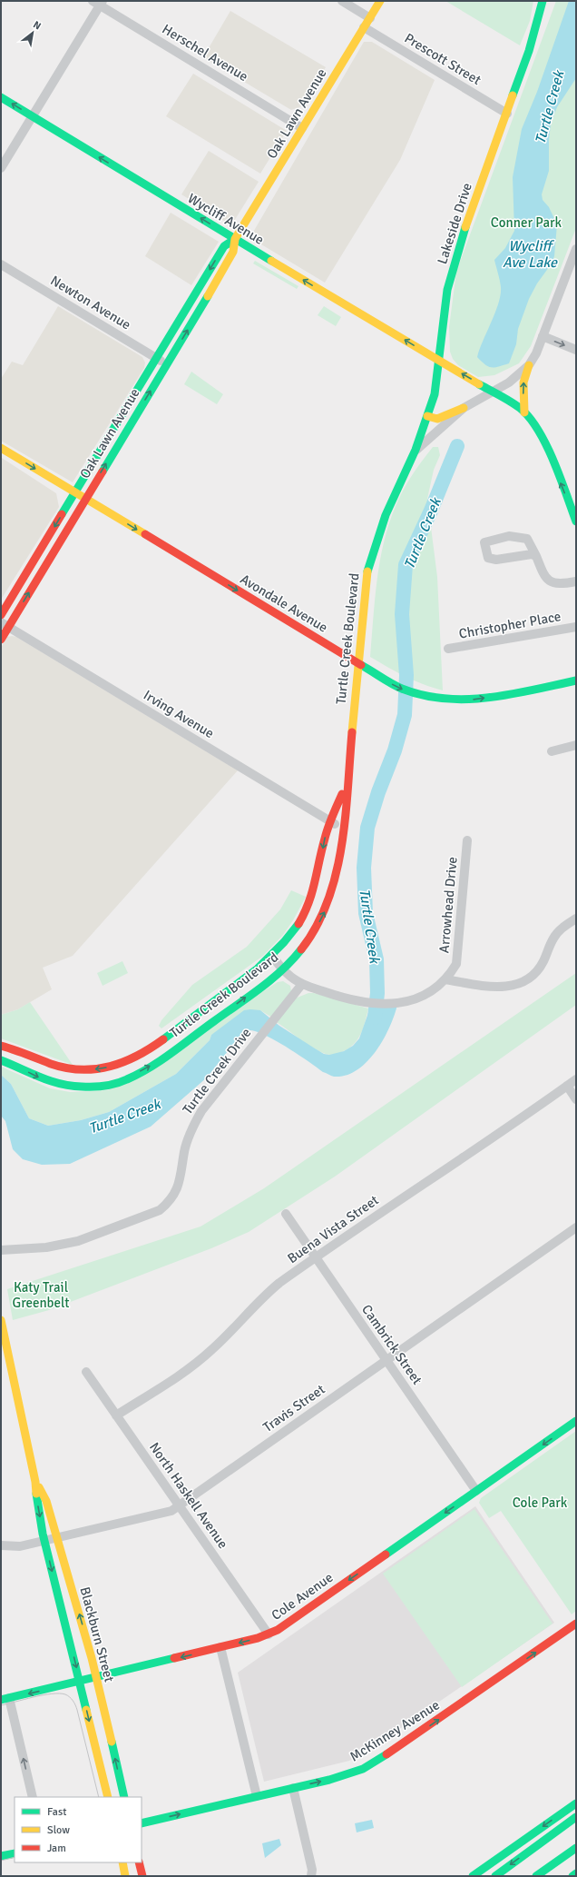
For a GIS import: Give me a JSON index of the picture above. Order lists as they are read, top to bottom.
{
  "streets": {
    "main road": [
      "Oak Lawn Avenue",
      "Wycliff Avenue",
      "Lakeside Drive",
      "Avondale Avenue",
      "Turtle Creek Boulevard",
      "Cole Avenue",
      "Blackburn Street",
      "McKinney Avenue"
    ],
    "street": [
      "Herschel Avenue",
      "Prescott Street",
      "Newton Avenue",
      "Christopher Place",
      "Irving Avenue",
      "Arrowhead Drive",
      "Turtle Creek Drive",
      "Buena Vista Street",
      "Cambrick Street",
      "Travis Street",
      "North Haskell Avenue"
    ]
  },
  "crossings": [
    ["Herschel Avenue", "Oak Lawn Avenue"],
    ["Prescott Street", "Oak Lawn Avenue"],
    ["Prescott Street", "Lakeside Drive"],
    ["Oak Lawn Avenue", "Wycliff Avenue"],
    ["Oak Lawn Avenue", "Newton Avenue"],
    ["Oak Lawn Avenue", "Avondale Avenue"],
    ["Oak Lawn Avenue", "Irving Avenue"],
    ["Wycliff Avenue", "Lakeside Drive"],
    ["Wycliff Avenue", "Turtle Creek Boulevard"],
    ["Lakeside Drive", "Turtle Creek Boulevard"],
    ["Avondale Avenue", "Turtle Creek Boulevard"],
    ["Turtle Creek Boulevard", "Irving Avenue"],
    ["Buena Vista Street", "Cambrick Street"],
    ["Buena Vista Street", "North Haskell Avenue"],
    ["Cambrick Street", "Travis Street"],
    ["Cambrick Street", "Cole Avenue"],
    ["Travis Street", "North Haskell Avenue"],
    ["Travis Street", "Blackburn Street"],
    ["North Haskell Avenue", "Cole Avenue"],
    ["Cole Avenue", "Blackburn Street"]
  ],
  "one_way": [
    "Wycliff Avenue",
    "Avondale Avenue",
    "Cole Avenue",
    "McKinney Avenue"
  ],
  "water": ["Turtle Creek", "Wycliff Ave Lake"],
  "parks": ["Conner Park", "Katy Trail Greenbelt", "Cole Park"],
  "legend": ["Fast", "Slow", "Jam"],
  "north": "top right"
}
